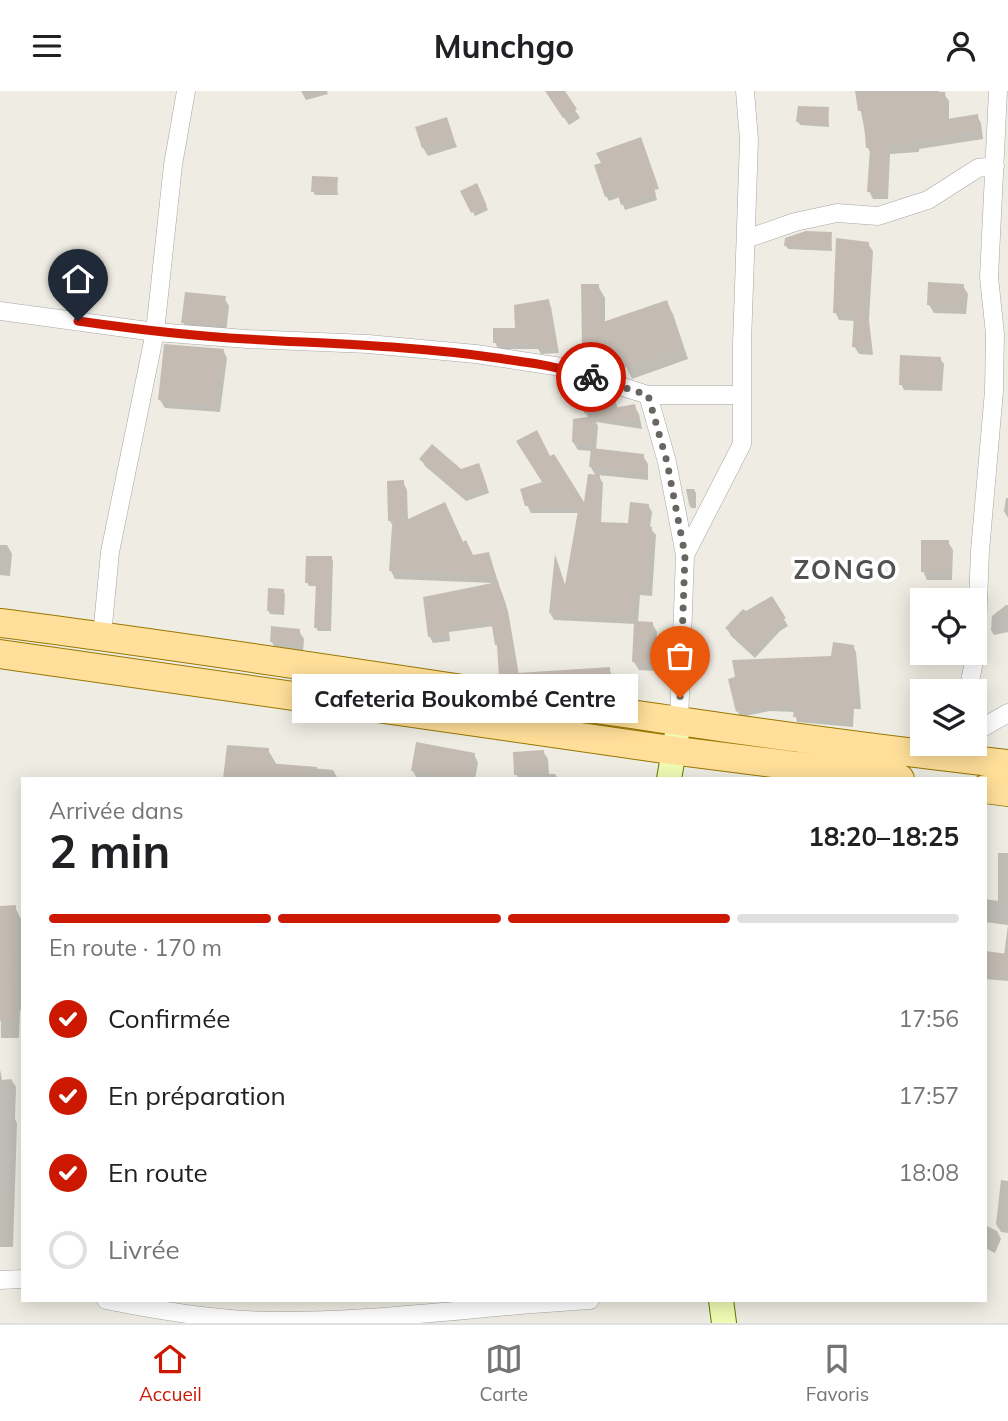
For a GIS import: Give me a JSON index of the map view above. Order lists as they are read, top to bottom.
{
  "districts": ["ZONGO"],
  "places": ["Cafeteria Boukombé Centre"],
  "page": {
    "header": "Munchgo",
    "bubble": "Cafeteria Boukombé Centre",
    "heading": ["2 min", "Arrivée dans", "18:20–18:25"],
    "bar": "En route · 170 m",
    "list": [
      ["Confirmée", "17:56"],
      ["En préparation", "17:57"],
      ["En route", "18:08"],
      "Livrée"
    ],
    "tabs": ["Accueil", "Carte", "Favoris"]
  }
}
